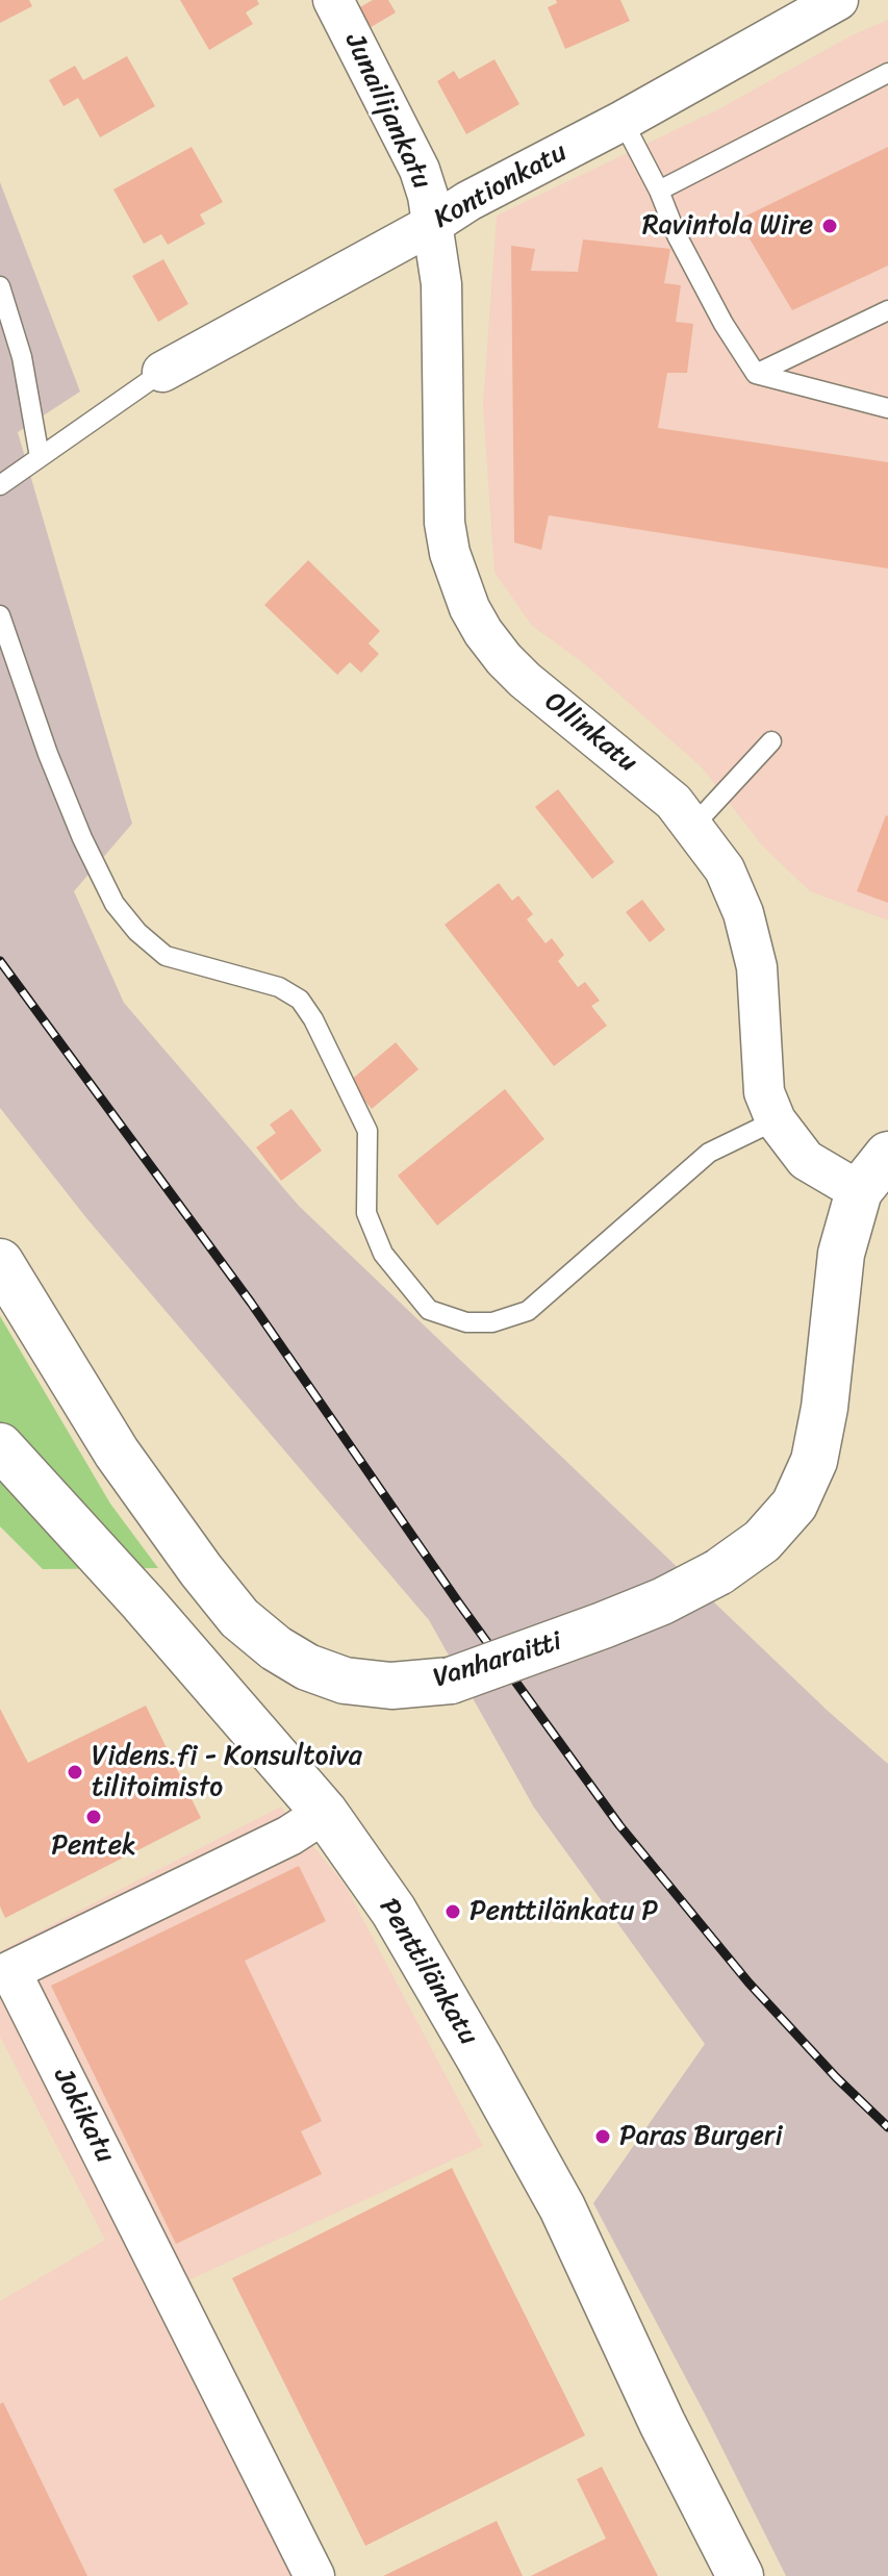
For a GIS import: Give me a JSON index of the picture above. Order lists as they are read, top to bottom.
{
  "streets": {
    "street": [
      "Junailijankatu",
      "Kontionkatu",
      "Ollinkatu",
      "Vanharaitti",
      "Penttilänkatu",
      "Jokikatu"
    ]
  },
  "crossings": [
    ["Junailijankatu", "Kontionkatu"],
    ["Junailijankatu", "Ollinkatu"],
    ["Kontionkatu", "Ollinkatu"],
    ["Ollinkatu", "Vanharaitti"],
    ["Penttilänkatu", "Jokikatu"]
  ],
  "places": [
    "Ravintola Wire",
    "Videns.fi - Konsultoiva tilitoimisto",
    "Pentek",
    "Penttilänkatu P",
    "Paras Burgeri"
  ]
}
